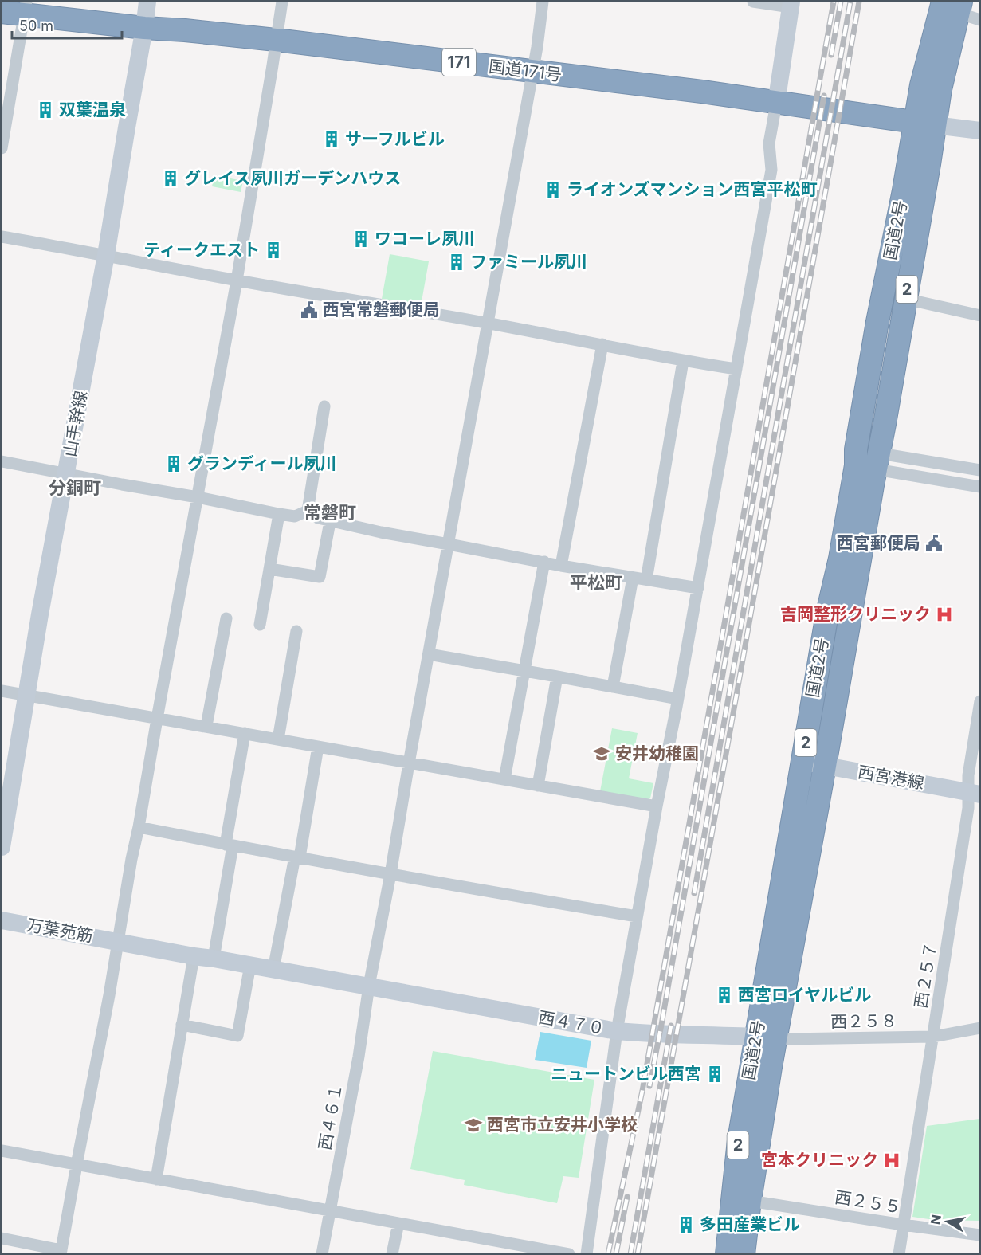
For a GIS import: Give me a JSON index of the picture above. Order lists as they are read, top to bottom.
{
  "streets": {
    "highway": [
      "171",
      "国道171号",
      "国道2号",
      "2"
    ],
    "street": [
      "山手幹線",
      "西宮港線",
      "万葉苑筋",
      "西２５７",
      "西２５８",
      "西４７０",
      "西４６１",
      "西２５５"
    ]
  },
  "crossings": [
    ["国道171号", "国道2号"],
    ["国道171号", "山手幹線"],
    ["国道171号", "西４６１"],
    ["国道2号", "西宮港線"],
    ["国道2号", "西２５８"],
    ["国道2号", "西４７０"],
    ["国道2号", "西２５５"],
    ["西宮港線", "西２５７"],
    ["万葉苑筋", "西４７０"],
    ["西２５７", "西２５８"],
    ["西２５７", "西２５５"],
    ["西２５８", "西４７０"],
    ["西４７０", "西４６１"]
  ],
  "districts": ["分銅町", "常磐町", "平松町"],
  "places": {
    "building": [
      "双葉温泉",
      "サーフルビル",
      "グレイス夙川ガーデンハウス",
      "ライオンズマンション西宮平松町",
      "ワコーレ夙川",
      "ティークエスト",
      "ファミール夙川",
      "グランディール夙川",
      "西宮ロイヤルビル",
      "ニュートンビル西宮",
      "多田産業ビル"
    ],
    "public building": ["西宮常磐郵便局", "西宮郵便局"],
    "hospital": ["吉岡整形クリニック", "宮本クリニック"],
    "school or university": ["安井幼稚園", "西宮市立安井小学校"]
  },
  "scale_bar": "50 m",
  "north": "left"
}
